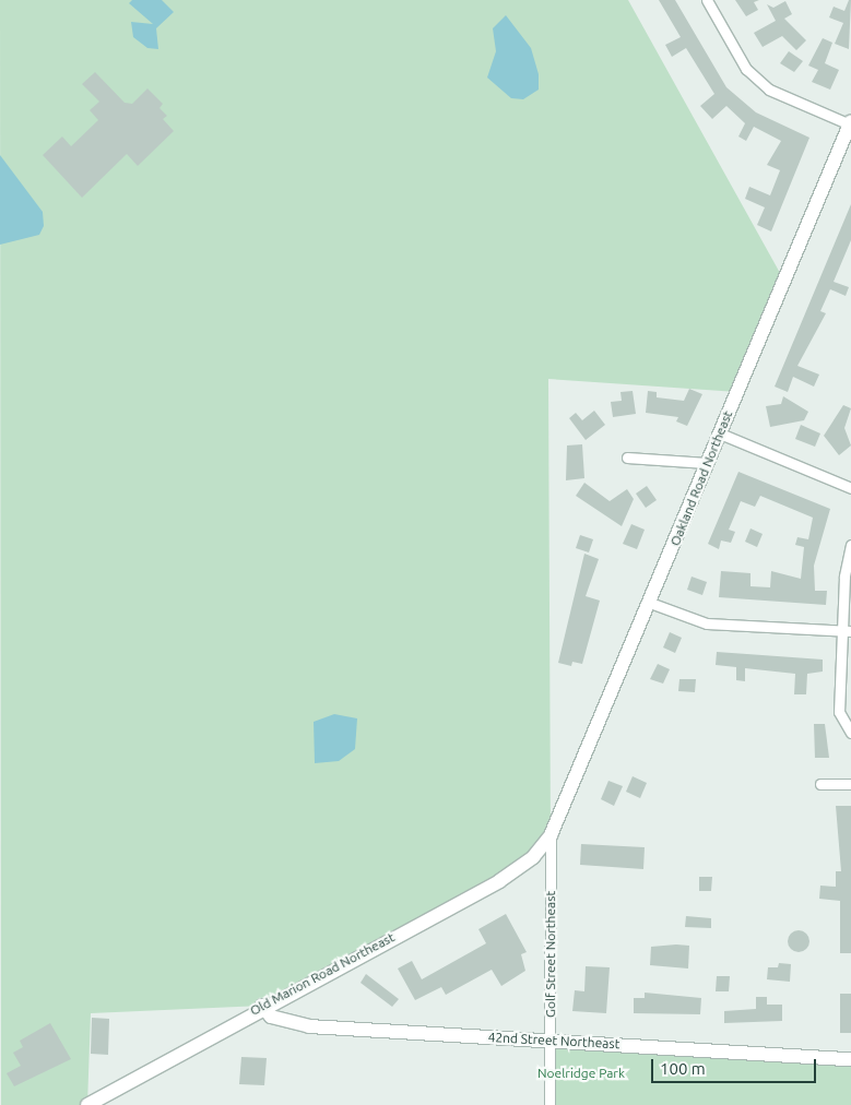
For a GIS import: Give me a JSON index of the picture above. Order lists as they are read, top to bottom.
{
  "streets": {
    "main road": ["Oakland Road Northeast", "Old Marion Road Northeast", "42nd Street Northeast"],
    "street": ["Golf Street Northeast"]
  },
  "crossings": [
    ["Oakland Road Northeast", "Golf Street Northeast"],
    ["Oakland Road Northeast", "Old Marion Road Northeast"],
    ["Golf Street Northeast", "Old Marion Road Northeast"],
    ["Golf Street Northeast", "42nd Street Northeast"],
    ["Old Marion Road Northeast", "42nd Street Northeast"]
  ],
  "parks": ["Noelridge Park"],
  "scale_bar": "100 m"
}
